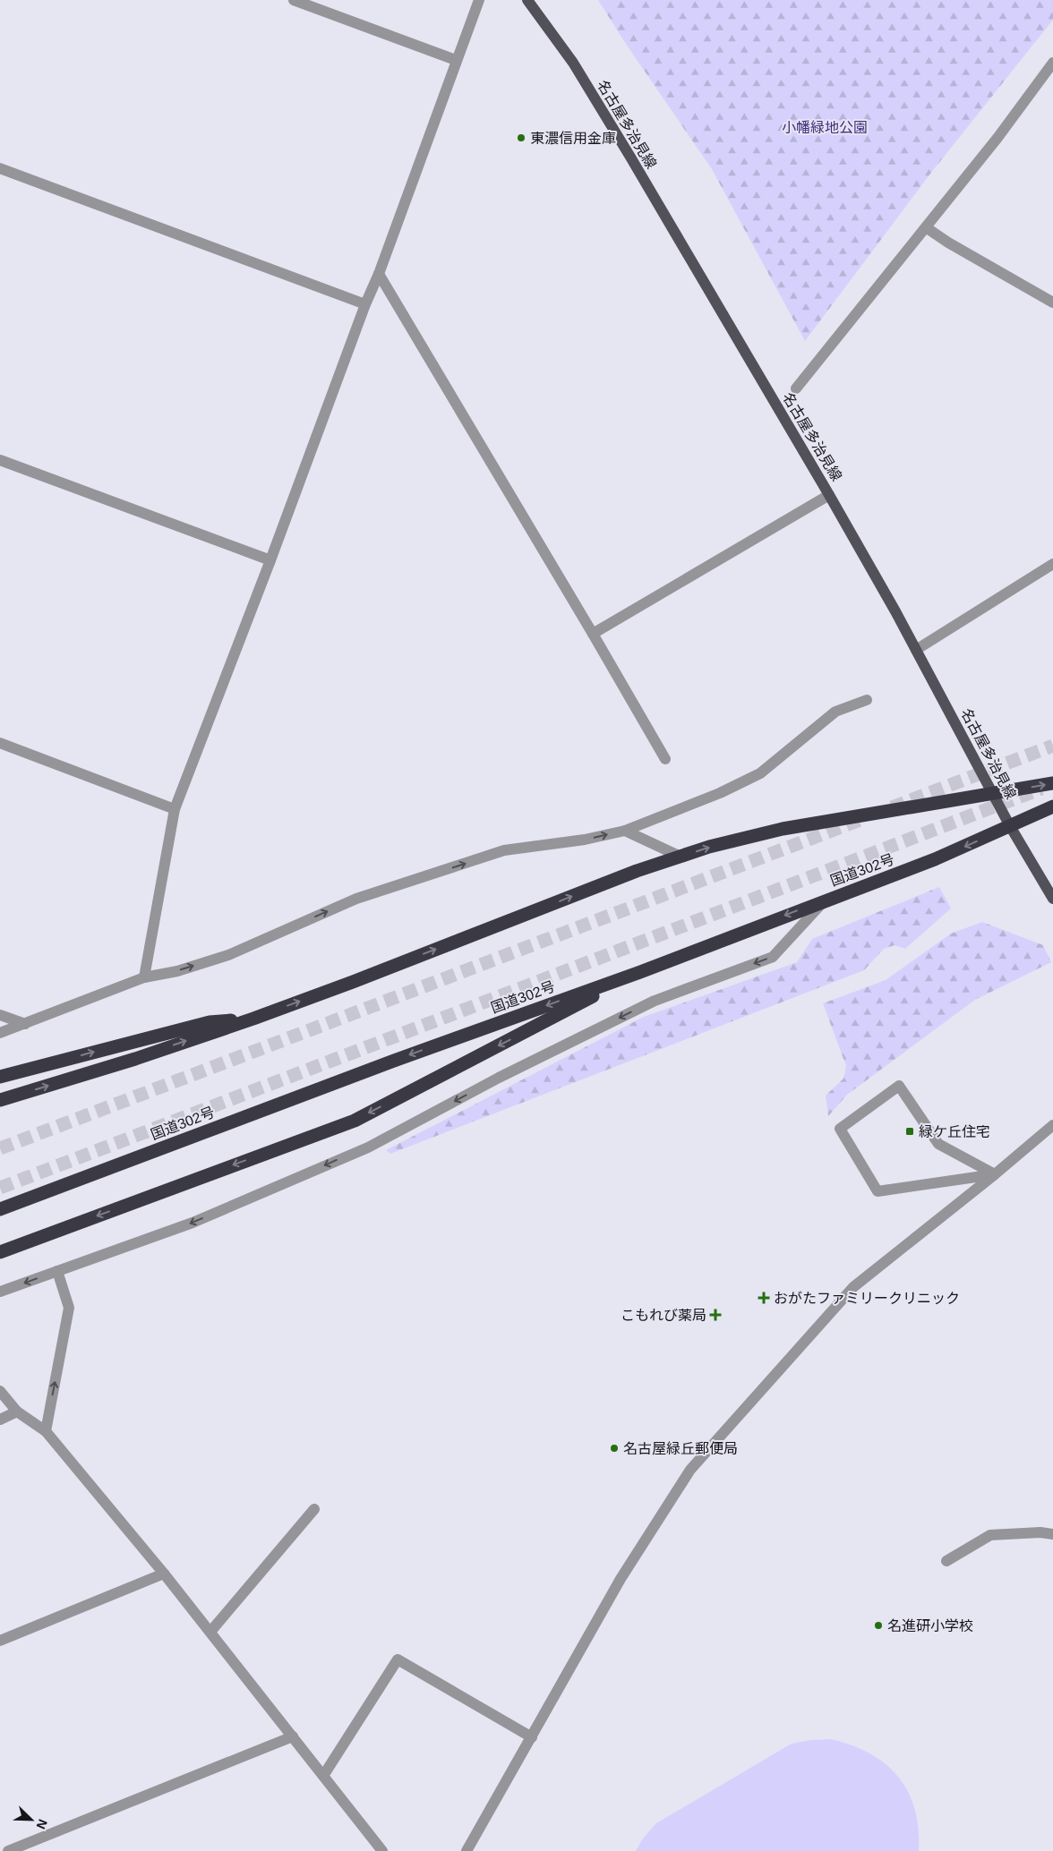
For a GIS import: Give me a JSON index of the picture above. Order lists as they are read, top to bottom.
{
  "streets": {
    "highway": ["国道302号"],
    "main road": ["名古屋多治見線"]
  },
  "crossings": [
    ["名古屋多治見線", "国道302号"]
  ],
  "parks": ["小幡緑地公園"],
  "places": {
    "other": ["東濃信用金庫", "名古屋緑丘郵便局", "名進研小学校"],
    "transit": ["緑ケ丘住宅"],
    "health": ["おがたファミリークリニック", "こもれび薬局"]
  },
  "north": "bottom right"
}
